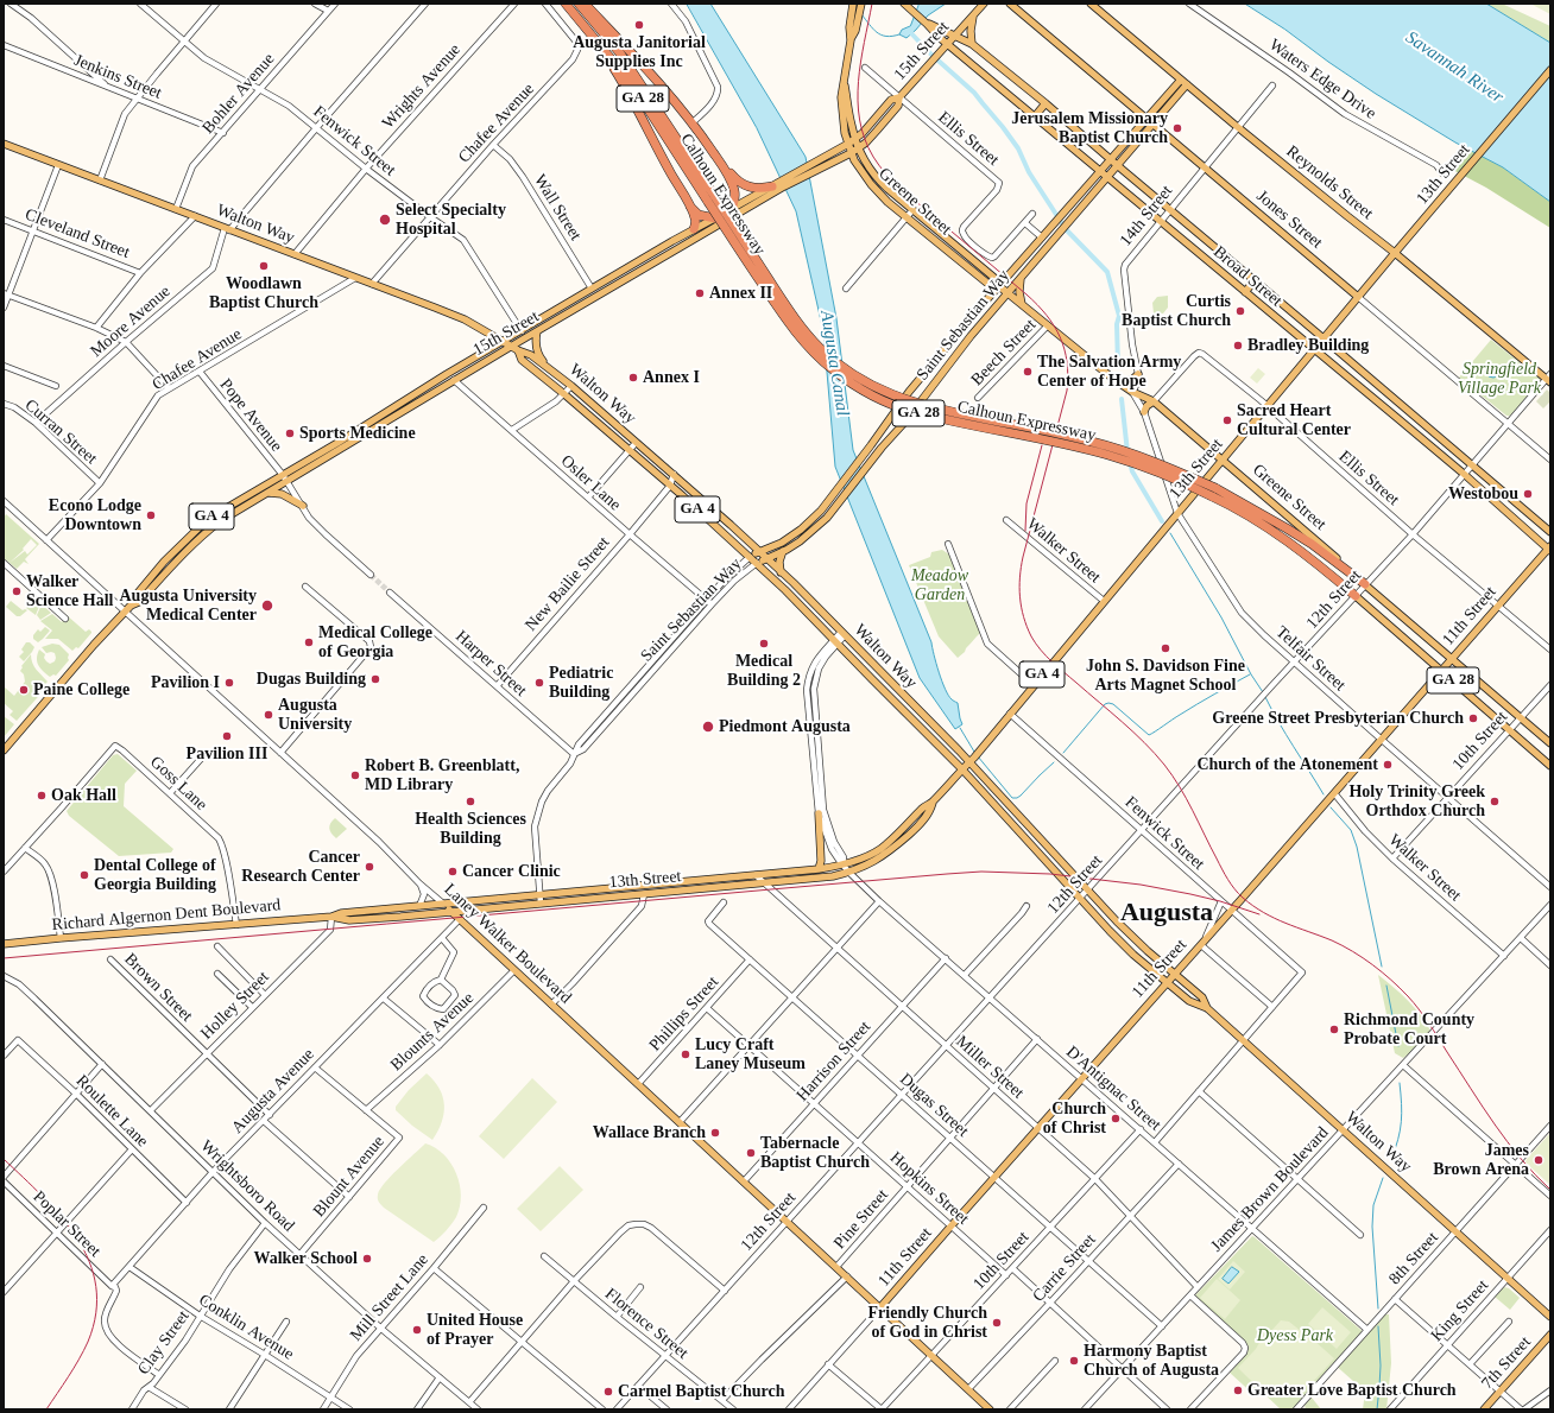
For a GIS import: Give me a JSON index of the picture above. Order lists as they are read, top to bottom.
{
  "streets": {
    "highway": ["GA 28", "Calhoun Expressway"],
    "main road": [
      "15th Street",
      "13th Street",
      "Reynolds Street",
      "Greene Street",
      "Jones Street",
      "Walton Way",
      "Broad Street",
      "Saint Sebastian Way",
      "GA 4",
      "11th Street",
      "Richard Algernon Dent Boulevard",
      "Laney Walker Boulevard",
      "7th Street"
    ],
    "street": [
      "Jenkins Street",
      "Waters Edge Drive",
      "Wrights Avenue",
      "Bohler Avenue",
      "Chafee Avenue",
      "Ellis Street",
      "Fenwick Street",
      "Wall Street",
      "14th Street",
      "Cleveland Street",
      "Moore Avenue",
      "Beech Street",
      "Pope Avenue",
      "Curran Street",
      "Osler Lane",
      "Walker Street",
      "New Bailie Street",
      "12th Street",
      "Telfair Street",
      "Harper Street",
      "10th Street",
      "Goss Lane",
      "Brown Street",
      "Holley Street",
      "Phillips Street",
      "Blounts Avenue",
      "Harrison Street",
      "Miller Street",
      "D'Antignac Street",
      "Augusta Avenue",
      "Dugas Street",
      "Roulette Lane",
      "Blount Avenue",
      "Wrightsboro Road",
      "Hopkins Street",
      "James Brown Boulevard",
      "Pine Street",
      "Poplar Street",
      "8th Street",
      "Carrie Street",
      "Mill Street Lane",
      "King Street",
      "Florence Street",
      "Conklin Avenue",
      "Clay Street"
    ]
  },
  "crossings": [
    ["15th Street", "Ellis Street"],
    ["15th Street", "Fenwick Street"],
    ["15th Street", "Greene Street"],
    ["15th Street", "Wall Street"],
    ["15th Street", "Walton Way"],
    ["15th Street", "Broad Street"],
    ["15th Street", "Pope Avenue"],
    ["15th Street", "Osler Lane"],
    ["15th Street", "Laney Walker Boulevard"],
    ["Jenkins Street", "Bohler Avenue"],
    ["Wrights Avenue", "Fenwick Street"],
    ["Wrights Avenue", "Walton Way"],
    ["Bohler Avenue", "Fenwick Street"],
    ["Bohler Avenue", "Walton Way"],
    ["GA 28", "Calhoun Expressway"],
    ["GA 28", "12th Street"],
    ["GA 28", "11th Street"],
    ["GA 28", "10th Street"],
    ["Chafee Avenue", "Fenwick Street"],
    ["Chafee Avenue", "Wall Street"],
    ["Chafee Avenue", "Walton Way"],
    ["Chafee Avenue", "Pope Avenue"],
    ["Chafee Avenue", "Curran Street"],
    ["Chafee Avenue", "Laney Walker Boulevard"],
    ["Ellis Street", "13th Street"],
    ["Ellis Street", "Greene Street"],
    ["Ellis Street", "12th Street"],
    ["Ellis Street", "11th Street"],
    ["Fenwick Street", "13th Street"],
    ["Fenwick Street", "Moore Avenue"],
    ["Fenwick Street", "12th Street"],
    ["Fenwick Street", "11th Street"],
    ["13th Street", "Reynolds Street"],
    ["13th Street", "Greene Street"],
    ["13th Street", "Jones Street"],
    ["13th Street", "Walton Way"],
    ["13th Street", "Broad Street"],
    ["13th Street", "Saint Sebastian Way"],
    ["13th Street", "Walker Street"],
    ["13th Street", "Telfair Street"],
    ["13th Street", "Richard Algernon Dent Boulevard"],
    ["13th Street", "Laney Walker Boulevard"],
    ["13th Street", "Holley Street"],
    ["13th Street", "Miller Street"],
    ["13th Street", "D'Antignac Street"],
    ["Reynolds Street", "14th Street"],
    ["Reynolds Street", "Saint Sebastian Way"],
    ["Reynolds Street", "12th Street"],
    ["Calhoun Expressway", "Greene Street"],
    ["Calhoun Expressway", "12th Street"],
    ["Greene Street", "Saint Sebastian Way"],
    ["Greene Street", "Beech Street"],
    ["Greene Street", "12th Street"],
    ["Greene Street", "11th Street"],
    ["Greene Street", "Telfair Street"],
    ["Greene Street", "10th Street"],
    ["14th Street", "Jones Street"],
    ["14th Street", "Broad Street"],
    ["Jones Street", "Saint Sebastian Way"],
    ["Jones Street", "12th Street"],
    ["Walton Way", "Moore Avenue"],
    ["Walton Way", "Saint Sebastian Way"],
    ["Walton Way", "New Bailie Street"],
    ["Walton Way", "12th Street"],
    ["Walton Way", "11th Street"],
    ["Walton Way", "D'Antignac Street"],
    ["Walton Way", "James Brown Boulevard"],
    ["Walton Way", "8th Street"],
    ["Walton Way", "King Street"],
    ["Broad Street", "Saint Sebastian Way"],
    ["Broad Street", "12th Street"],
    ["Broad Street", "11th Street"],
    ["Moore Avenue", "Curran Street"],
    ["Saint Sebastian Way", "Osler Lane"],
    ["Saint Sebastian Way", "Harper Street"],
    ["Osler Lane", "New Bailie Street"],
    ["Walker Street", "11th Street"],
    ["Walker Street", "10th Street"],
    ["Walker Street", "James Brown Boulevard"],
    ["New Bailie Street", "Harper Street"],
    ["12th Street", "Telfair Street"],
    ["12th Street", "Laney Walker Boulevard"],
    ["12th Street", "Miller Street"],
    ["12th Street", "D'Antignac Street"],
    ["12th Street", "Dugas Street"],
    ["12th Street", "Hopkins Street"],
    ["12th Street", "Florence Street"],
    ["11th Street", "Telfair Street"],
    ["11th Street", "Laney Walker Boulevard"],
    ["11th Street", "Miller Street"],
    ["11th Street", "D'Antignac Street"],
    ["11th Street", "Dugas Street"],
    ["11th Street", "Hopkins Street"],
    ["Telfair Street", "10th Street"],
    ["10th Street", "Laney Walker Boulevard"],
    ["10th Street", "Miller Street"],
    ["10th Street", "D'Antignac Street"],
    ["10th Street", "Dugas Street"],
    ["10th Street", "Hopkins Street"],
    ["Goss Lane", "Richard Algernon Dent Boulevard"],
    ["Richard Algernon Dent Boulevard", "Holley Street"],
    ["Laney Walker Boulevard", "Phillips Street"],
    ["Laney Walker Boulevard", "Blounts Avenue"],
    ["Laney Walker Boulevard", "Harrison Street"],
    ["Laney Walker Boulevard", "Augusta Avenue"],
    ["Laney Walker Boulevard", "Pine Street"],
    ["Laney Walker Boulevard", "Carrie Street"],
    ["Brown Street", "Holley Street"],
    ["Brown Street", "Augusta Avenue"],
    ["Holley Street", "Wrightsboro Road"],
    ["Phillips Street", "Dugas Street"],
    ["Phillips Street", "Hopkins Street"],
    ["Blounts Avenue", "Blount Avenue"],
    ["Harrison Street", "Miller Street"],
    ["Harrison Street", "D'Antignac Street"],
    ["Harrison Street", "Dugas Street"],
    ["Harrison Street", "Hopkins Street"],
    ["Miller Street", "James Brown Boulevard"],
    ["Miller Street", "Pine Street"],
    ["Miller Street", "Carrie Street"],
    ["D'Antignac Street", "James Brown Boulevard"],
    ["D'Antignac Street", "Pine Street"],
    ["D'Antignac Street", "8th Street"],
    ["D'Antignac Street", "Carrie Street"],
    ["Augusta Avenue", "Roulette Lane"],
    ["Augusta Avenue", "Wrightsboro Road"],
    ["Augusta Avenue", "Poplar Street"],
    ["Augusta Avenue", "Conklin Avenue"],
    ["Dugas Street", "James Brown Boulevard"],
    ["Dugas Street", "Pine Street"],
    ["Dugas Street", "Carrie Street"],
    ["Blount Avenue", "Wrightsboro Road"],
    ["Wrightsboro Road", "Mill Street Lane"],
    ["Wrightsboro Road", "Clay Street"],
    ["Hopkins Street", "Pine Street"],
    ["Pine Street", "Florence Street"],
    ["Mill Street Lane", "Conklin Avenue"],
    ["Conklin Avenue", "Clay Street"]
  ],
  "districts": ["Augusta"],
  "water": ["Savannah River", "Augusta Canal"],
  "parks": ["Springfield Village Park", "Meadow Garden", "Dyess Park"],
  "places": [
    "Augusta Janitorial Supplies Inc",
    "Jerusalem Missionary Baptist Church",
    "Select Specialty Hospital",
    "Woodlawn Baptist Church",
    "Annex II",
    "Curtis Baptist Church",
    "Bradley Building",
    "The Salvation Army Center of Hope",
    "Annex I",
    "Sacred Heart Cultural Center",
    "Sports Medicine",
    "Westobou",
    "Econo Lodge Downtown",
    "Walker Science Hall",
    "Augusta University Medical Center",
    "Medical College of Georgia",
    "Medical Building 2",
    "John S. Davidson Fine Arts Magnet School",
    "Dugas Building",
    "Pavilion I",
    "Pediatric Building",
    "Paine College",
    "Augusta University",
    "Greene Street Presbyterian Church",
    "Piedmont Augusta",
    "Pavilion III",
    "Church of the Atonement",
    "Robert B. Greenblatt, MD Library",
    "Oak Hall",
    "Health Sciences Building",
    "Holy Trinity Greek Orthdox Church",
    "Cancer Research Center",
    "Cancer Clinic",
    "Dental College of Georgia Building",
    "Richmond County Probate Court",
    "Lucy Craft Laney Museum",
    "Church of Christ",
    "Wallace Branch",
    "Tabernacle Baptist Church",
    "James Brown Arena",
    "Walker School",
    "Friendly Church of God in Christ",
    "United House of Prayer",
    "Harmony Baptist Church of Augusta",
    "Greater Love Baptist Church",
    "Carmel Baptist Church"
  ]
}
